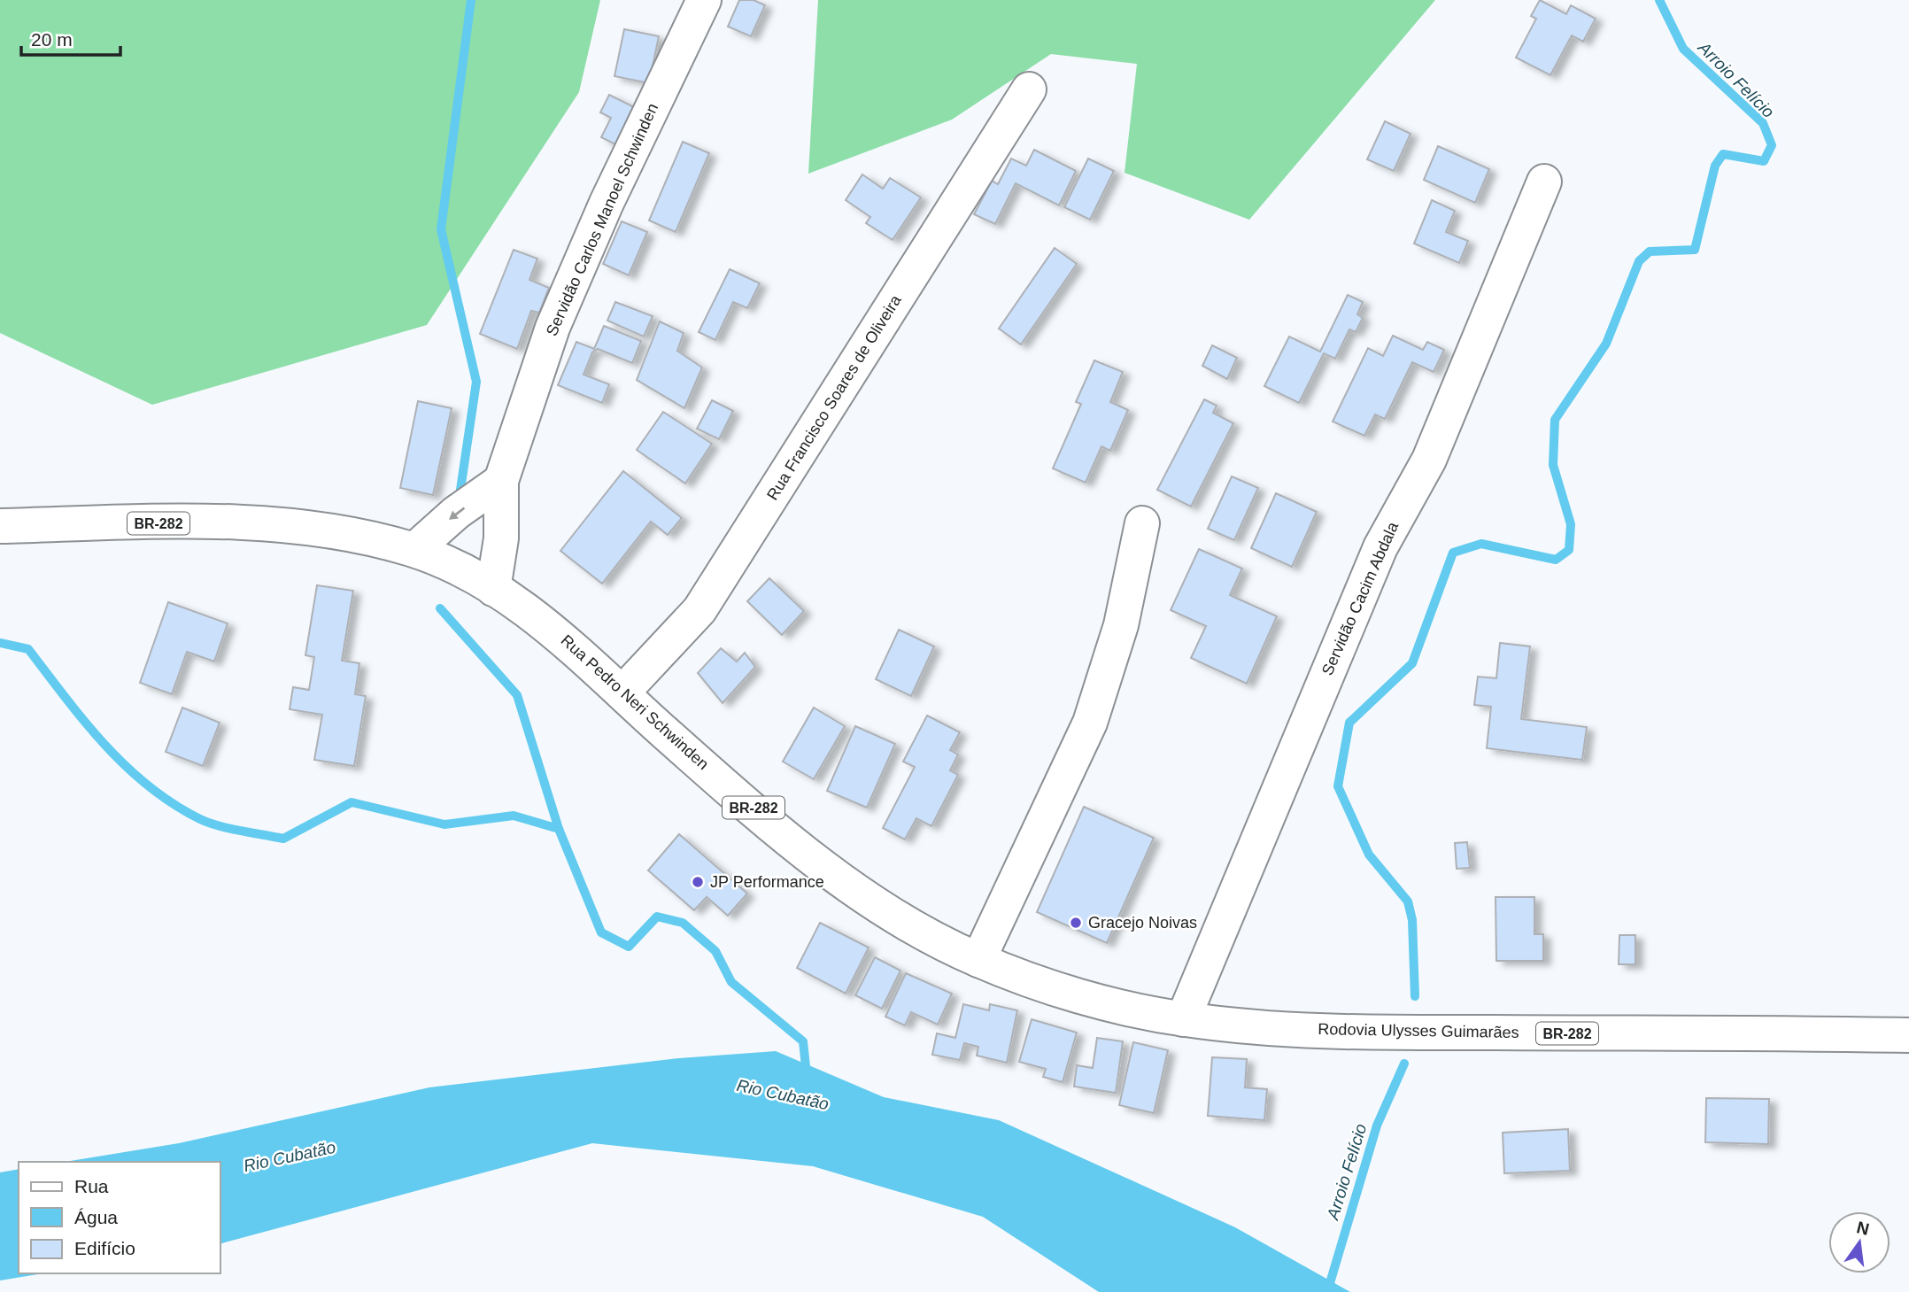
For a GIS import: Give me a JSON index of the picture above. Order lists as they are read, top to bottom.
{
  "streets": {
    "main road": [
      "Servidão Carlos Manoel Schwinden",
      "Rua Francisco Soares de Oliveira",
      "BR-282",
      "Servidão Cacim Abdala",
      "Rua Pedro Neri Schwinden",
      "Rodovia Ulysses Guimarães"
    ]
  },
  "crossings": [
    ["Servidão Carlos Manoel Schwinden", "Rua Pedro Neri Schwinden"],
    ["Rua Francisco Soares de Oliveira", "Rua Pedro Neri Schwinden"],
    ["Servidão Cacim Abdala", "Rua Pedro Neri Schwinden"],
    ["Rua Pedro Neri Schwinden", "Rodovia Ulysses Guimarães"]
  ],
  "water": ["Arroio Felício", "Rio Cubatão"],
  "places": ["JP Performance", "Gracejo Noivas"],
  "legend": ["Rua", "Água", "Edifício"],
  "scale_bar": "20 m",
  "north": "top"
}
